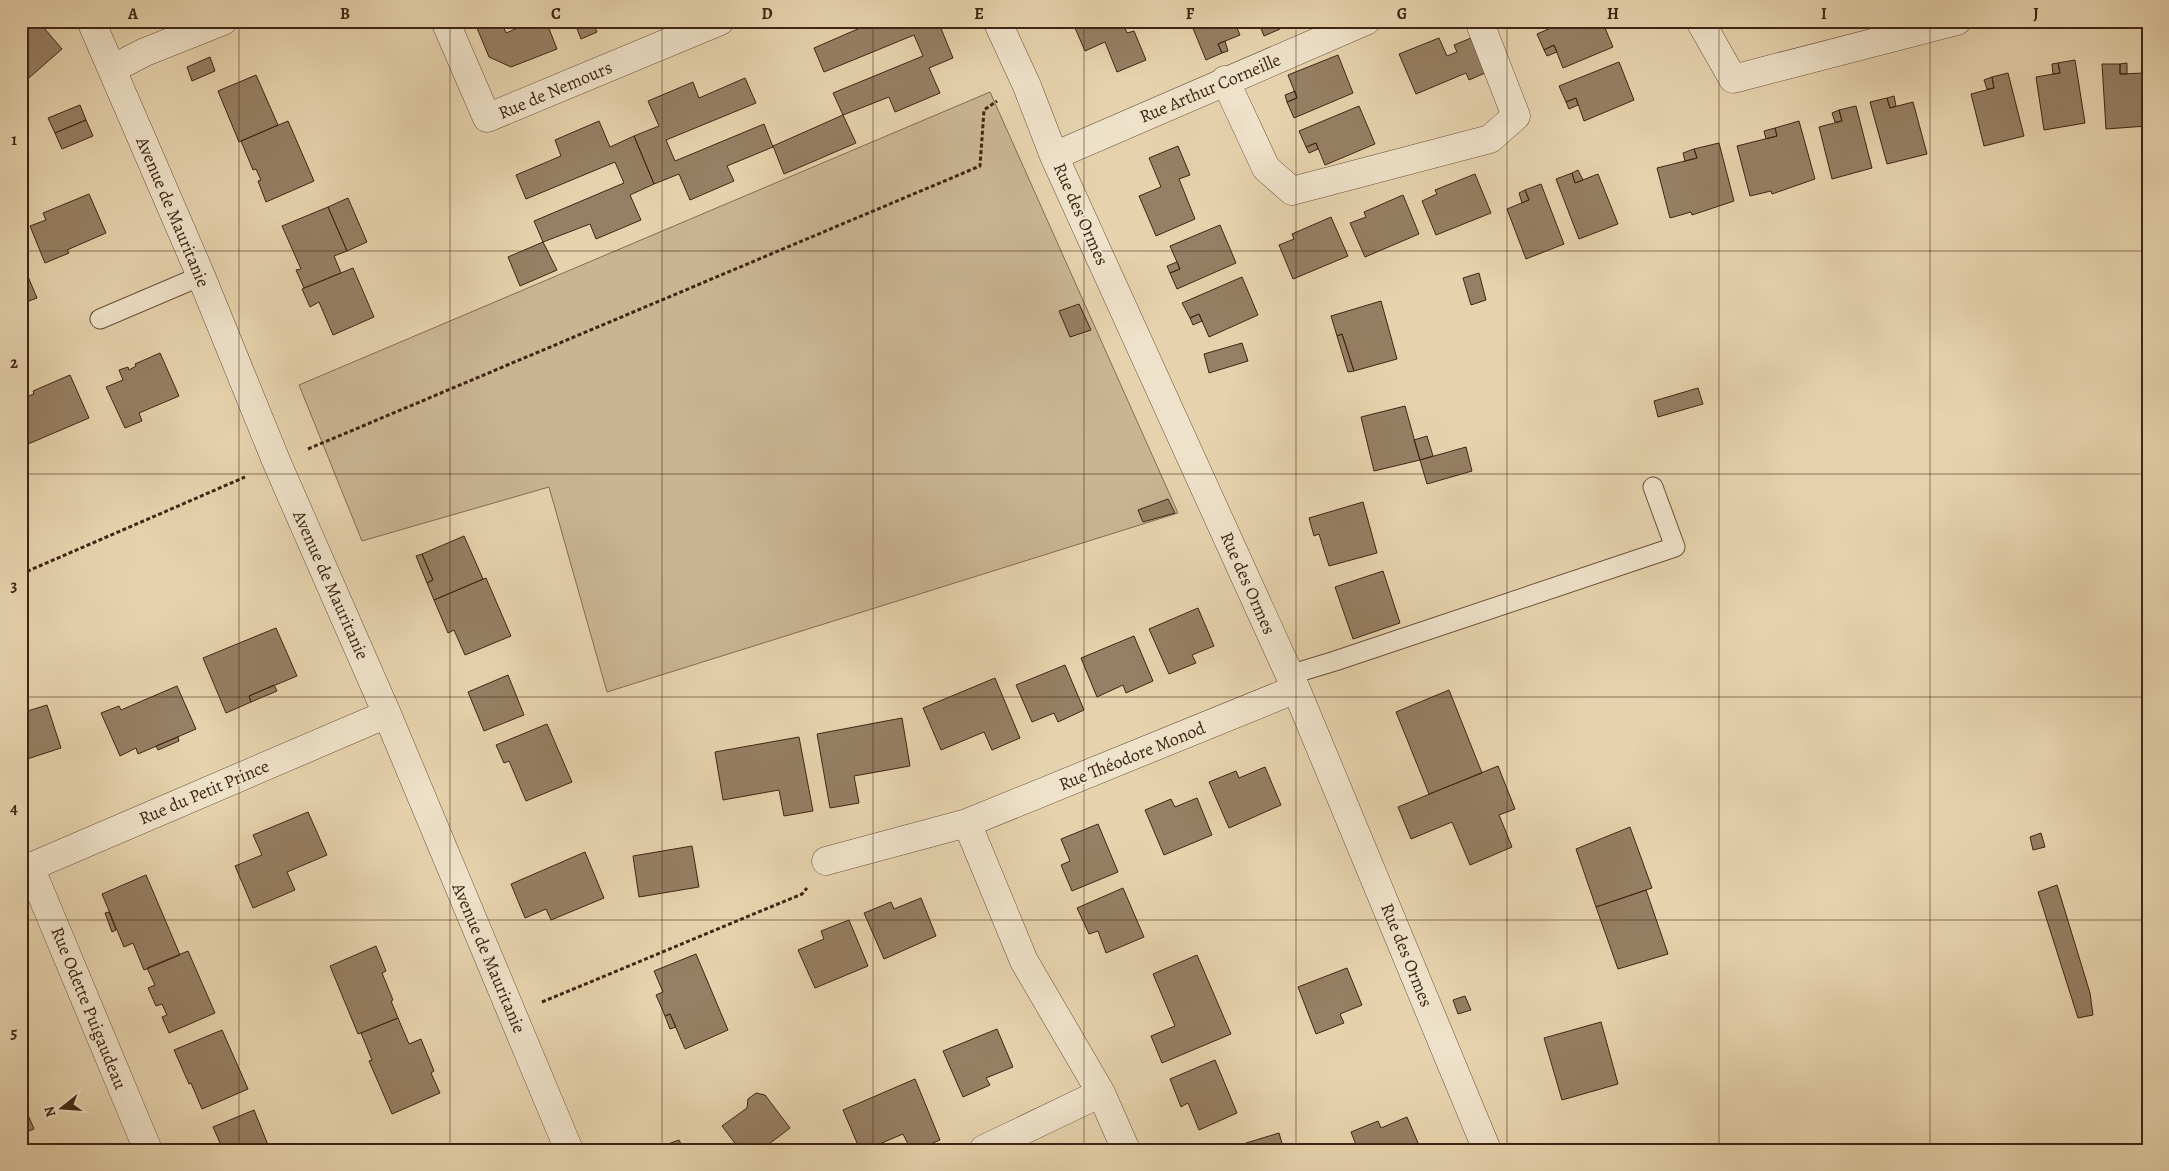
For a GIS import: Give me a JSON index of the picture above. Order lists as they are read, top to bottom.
{
  "streets": {
    "street": [
      "Rue Arthur Corneille",
      "Rue de Nemours",
      "Avenue de Mauritanie",
      "Rue des Ormes",
      "Rue Théodore Monod",
      "Rue du Petit Prince",
      "Rue Odette Puigaudeau"
    ]
  },
  "crossings": [
    ["Rue Arthur Corneille", "Rue des Ormes"],
    ["Avenue de Mauritanie", "Rue du Petit Prince"],
    ["Rue des Ormes", "Rue Théodore Monod"],
    ["Rue du Petit Prince", "Rue Odette Puigaudeau"]
  ],
  "north": "left",
  "grid": {
    "columns": [
      "A",
      "B",
      "C",
      "D",
      "E",
      "F",
      "G",
      "H",
      "I",
      "J"
    ],
    "rows": [
      "1",
      "2",
      "3",
      "4",
      "5"
    ]
  }
}
